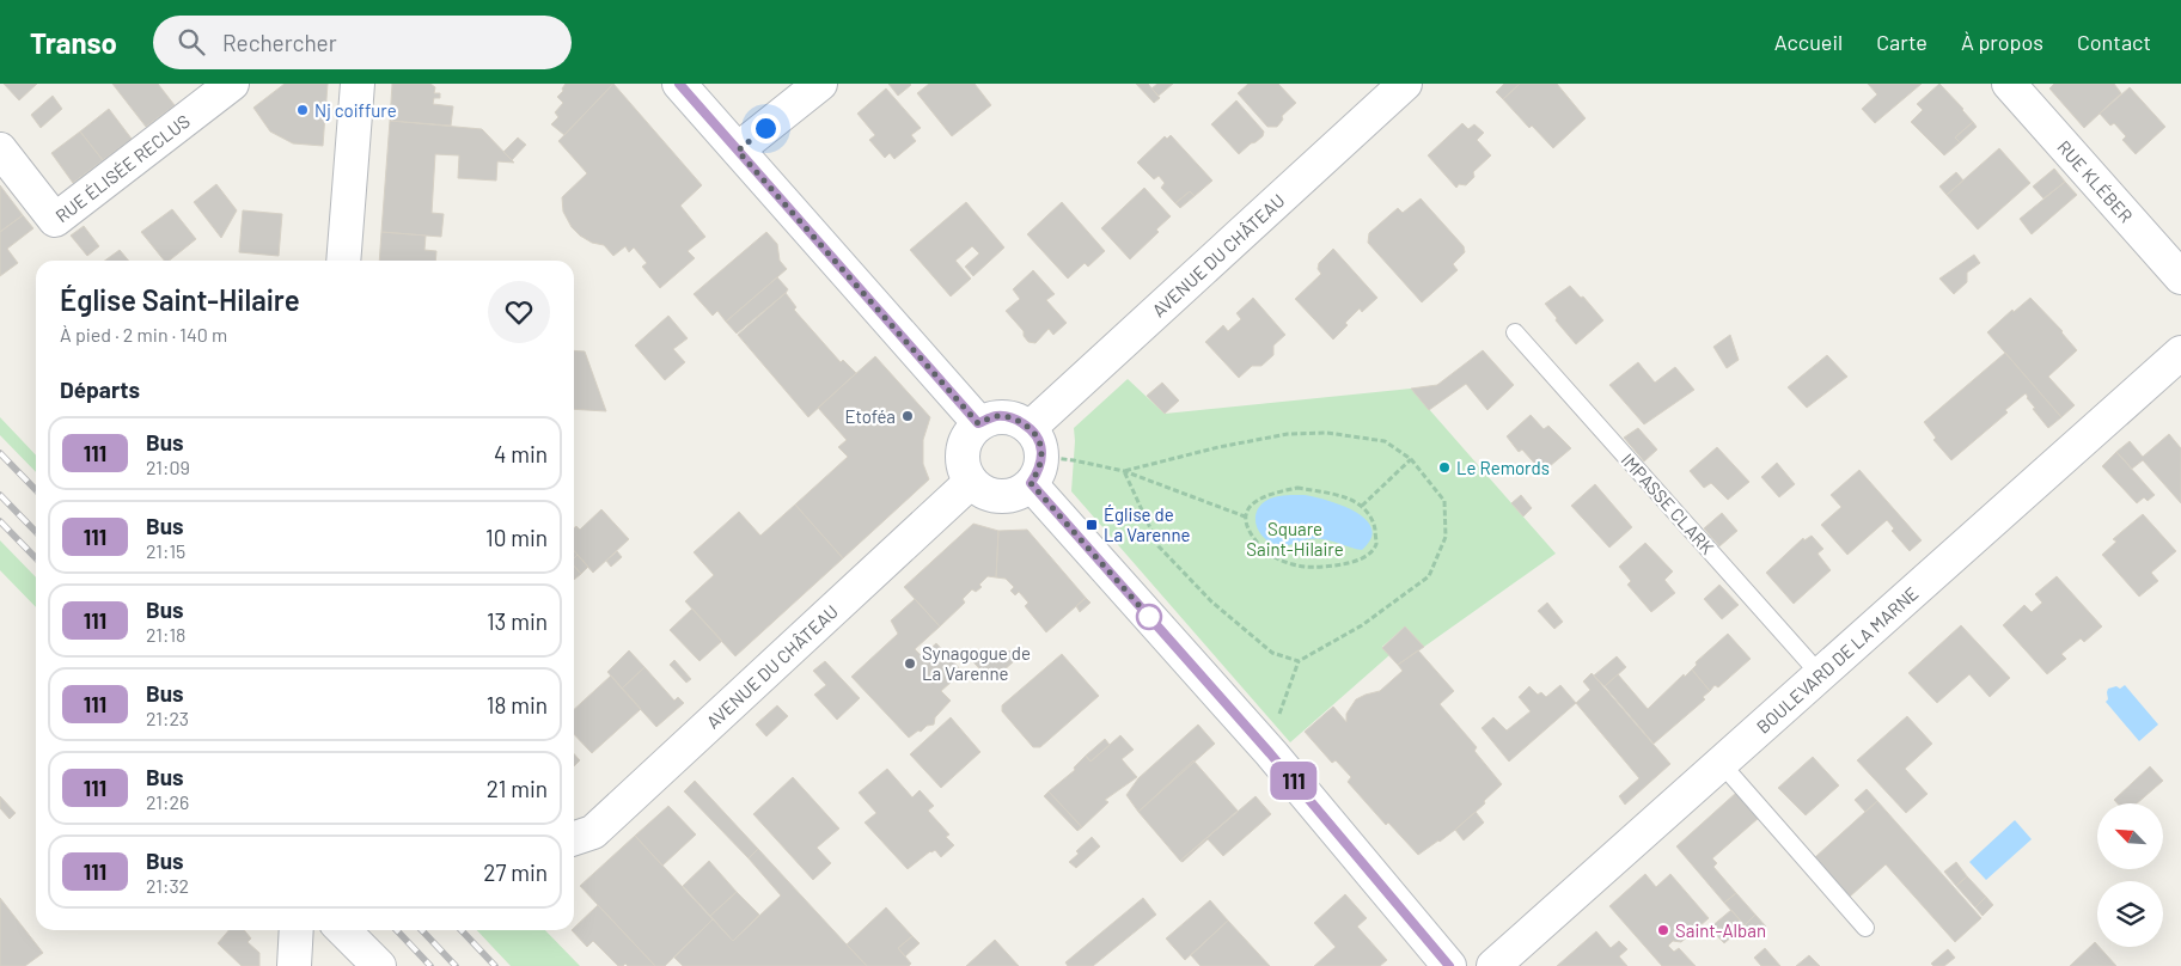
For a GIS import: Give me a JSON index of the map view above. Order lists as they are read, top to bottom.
{
  "streets": {
    "street": [
      "RUE ÉLISÉE RECLUS",
      "RUE KLÉBER",
      "AVENUE DU CHÂTEAU",
      "BOULEVARD DE LA MARNE"
    ],
    "lane": ["IMPASSE CLARK"]
  },
  "crossings": [
    ["IMPASSE CLARK", "BOULEVARD DE LA MARNE"]
  ],
  "parks": ["Square Saint-Hilaire"],
  "places": {
    "other": [
      "Nj coiffure",
      "Etoféa",
      "Le Remords",
      "Synagogue de La Varenne",
      "Saint-Alban"
    ],
    "transit": ["Église de La Varenne"]
  },
  "lines": ["bus line 111"],
  "north": "top left",
  "page": {
    "header": "Transo",
    "search": "Rechercher",
    "nav": [
      "Accueil",
      "Carte",
      "À propos",
      "Contact"
    ],
    "on_map": "111",
    "heading": [
      ["Église Saint-Hilaire", "À pied · 2 min · 140 m"],
      "Départs"
    ],
    "list": [
      {
        "mark": "111",
        "name": "Bus",
        "note": "21:09",
        "value": "4 min"
      },
      {
        "mark": "111",
        "name": "Bus",
        "note": "21:15",
        "value": "10 min"
      },
      {
        "mark": "111",
        "name": "Bus",
        "note": "21:18",
        "value": "13 min"
      },
      {
        "mark": "111",
        "name": "Bus",
        "note": "21:23",
        "value": "18 min"
      },
      {
        "mark": "111",
        "name": "Bus",
        "note": "21:26",
        "value": "21 min"
      },
      {
        "mark": "111",
        "name": "Bus",
        "note": "21:32",
        "value": "27 min"
      }
    ]
  }
}
